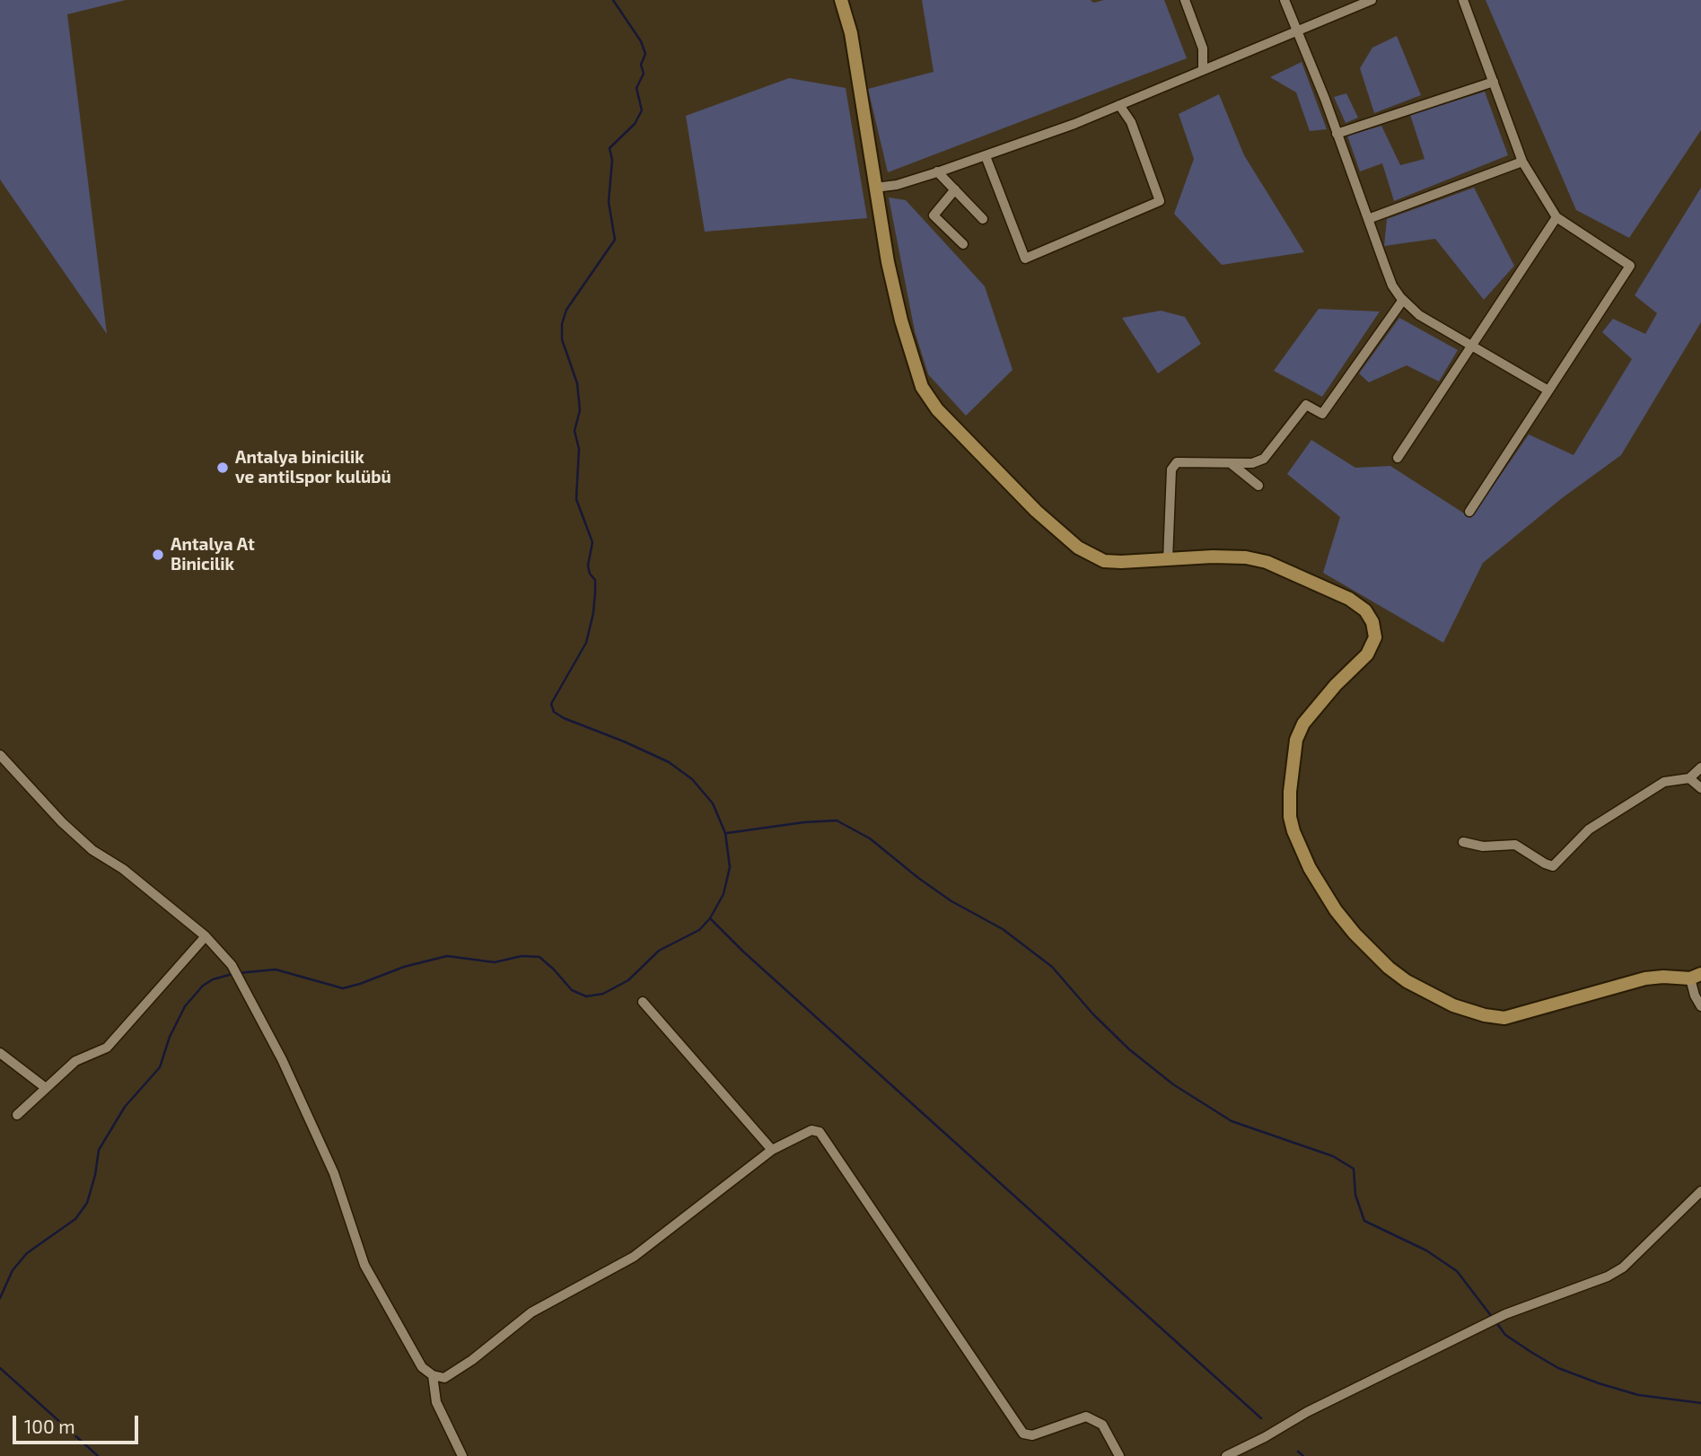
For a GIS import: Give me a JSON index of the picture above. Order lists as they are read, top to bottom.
{
  "places": ["Antalya binicilik ve antilspor kulübü", "Antalya At Binicilik"],
  "scale_bar": "100 m"
}
